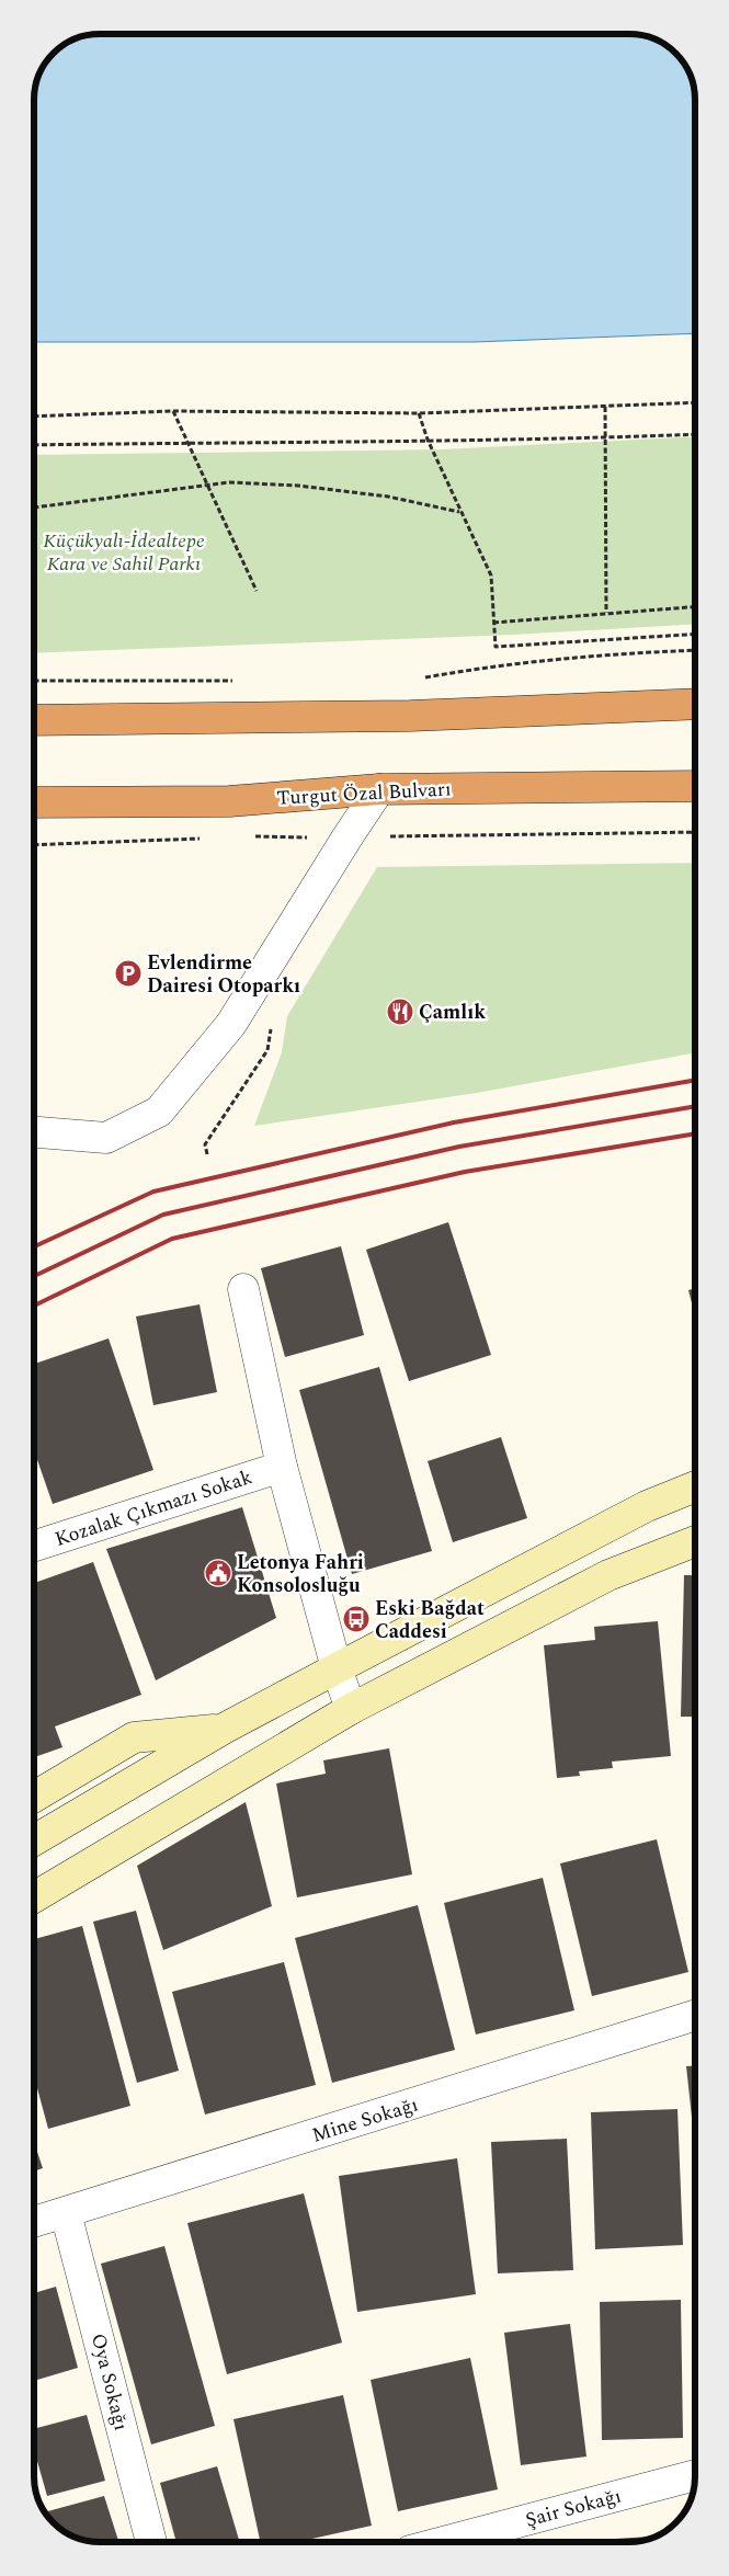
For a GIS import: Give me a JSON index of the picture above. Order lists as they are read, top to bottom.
{
  "streets": {
    "highway": ["Turgut Özal Bulvarı"],
    "street": [
      "Kozalak Çıkmazı Sokak",
      "Mine Sokağı",
      "Oya Sokağı",
      "Şair Sokağı"
    ]
  },
  "crossings": [
    ["Mine Sokağı", "Oya Sokağı"]
  ],
  "parks": ["Küçükyalı-İdealtepe Kara ve Sahil Parkı"],
  "places": {
    "parking": ["Evlendirme Dairesi Otoparkı"],
    "restaurant": ["Çamlık"],
    "public building": ["Letonya Fahri Konsolosluğu"],
    "bus stop": ["Eski Bağdat Caddesi"]
  }
}
